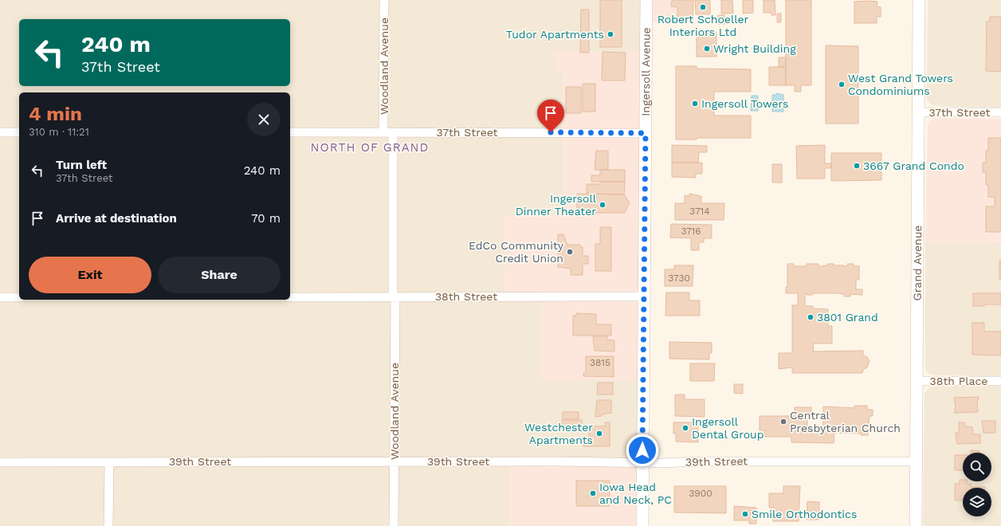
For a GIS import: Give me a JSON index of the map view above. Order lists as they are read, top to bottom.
{
  "streets": {
    "main road": ["Ingersoll Avenue", "Grand Avenue"],
    "street": [
      "Woodland Avenue",
      "37th Street",
      "38th Street",
      "38th Place",
      "39th Street"
    ]
  },
  "crossings": [
    ["Woodland Avenue", "37th Street"],
    ["Woodland Avenue", "38th Street"],
    ["Woodland Avenue", "39th Street"],
    ["Ingersoll Avenue", "37th Street"],
    ["Ingersoll Avenue", "38th Street"],
    ["Ingersoll Avenue", "39th Street"],
    ["37th Street", "Grand Avenue"],
    ["Grand Avenue", "38th Place"],
    ["Grand Avenue", "39th Street"]
  ],
  "districts": ["NORTH OF GRAND"],
  "places": [
    "Robert Schoeller Interiors Ltd",
    "Tudor Apartments",
    "Wright Building",
    "West Grand Towers Condominiums",
    "Ingersoll Towers",
    "3667 Grand Condo",
    "Ingersoll Dinner Theater",
    "EdCo Community Credit Union",
    "3801 Grand",
    "Central Presbyterian Church",
    "Ingersoll Dental Group",
    "Westchester Apartments",
    "Iowa Head and Neck, PC",
    "Smile Orthodontics"
  ],
  "house_numbers": [
    "3714",
    "3716",
    "3730",
    "3815",
    "3900"
  ],
  "page": {
    "turn": ["240 m", "37th Street"],
    "heading": ["4 min", "310 m · 11:21"],
    "list": [
      {
        "name": "Turn left",
        "note": "37th Street",
        "value": "240 m"
      },
      {
        "name": "Arrive at destination",
        "value": "70 m"
      }
    ],
    "buttons": ["Exit", "Share"]
  }
}
